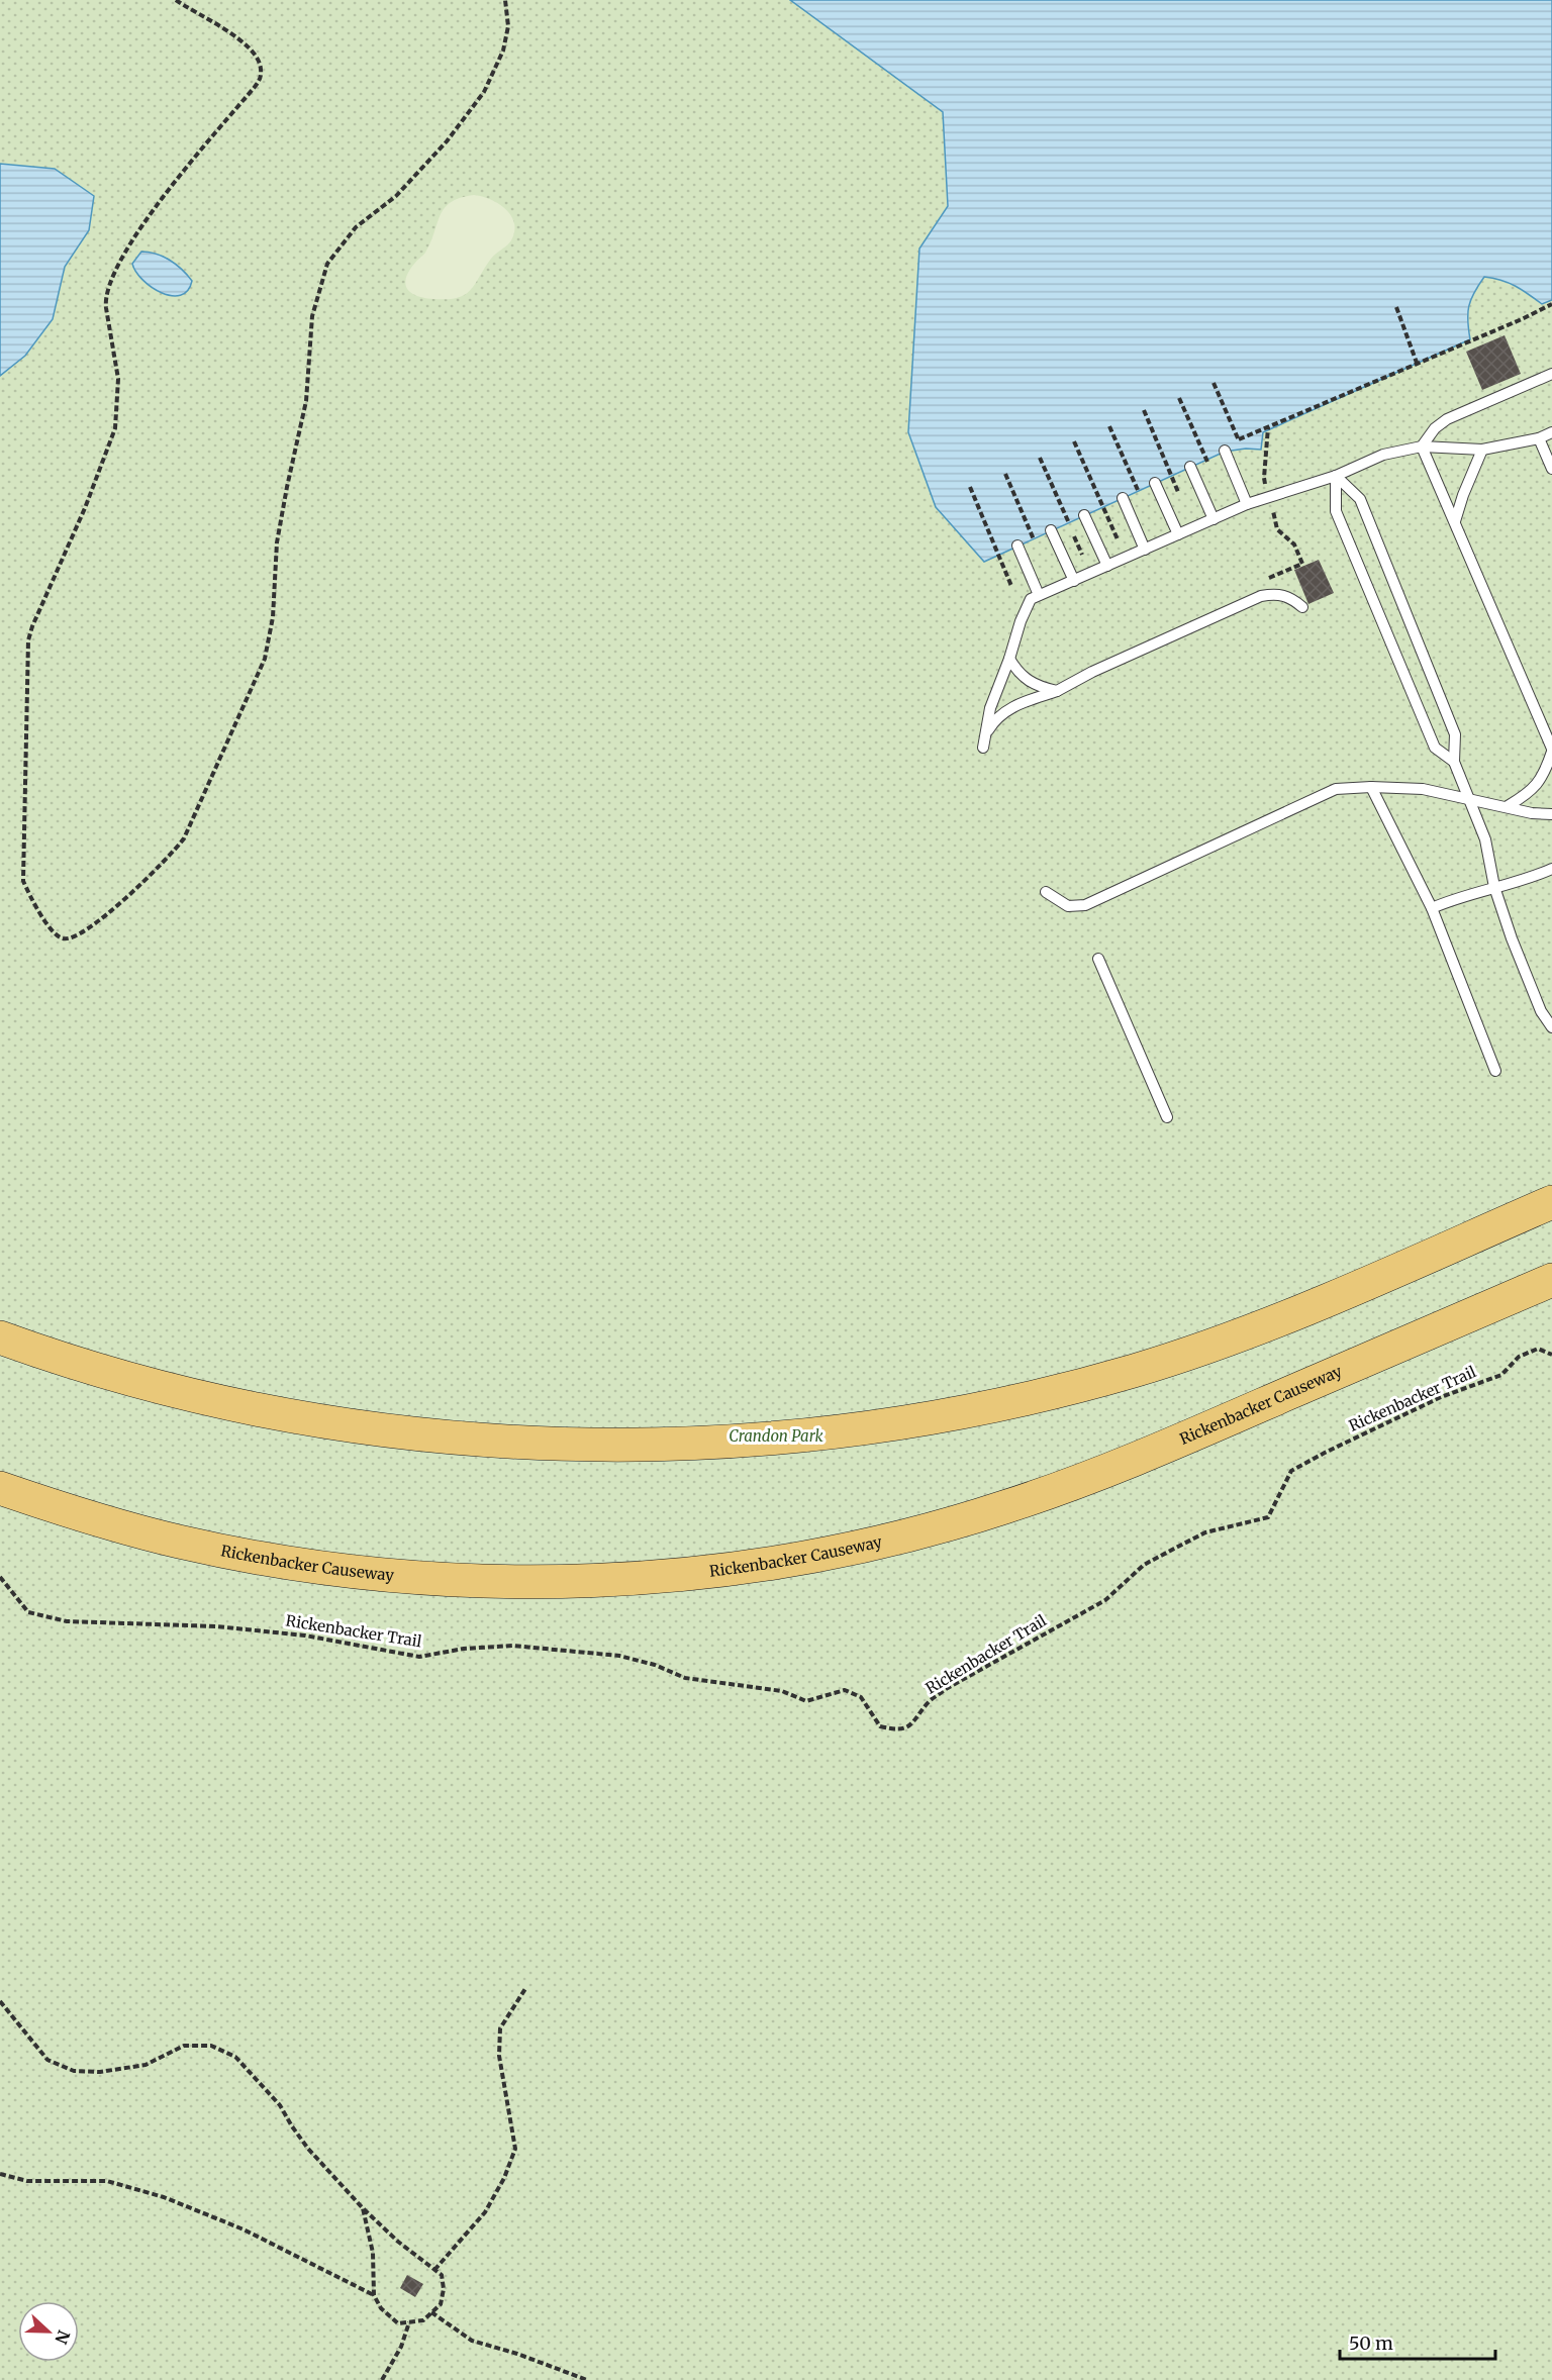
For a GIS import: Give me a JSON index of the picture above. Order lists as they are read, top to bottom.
{
  "streets": {
    "main road": ["Rickenbacker Causeway"],
    "path": ["Rickenbacker Trail"]
  },
  "parks": ["Crandon Park"],
  "scale_bar": "50 m",
  "north": "right"
}
